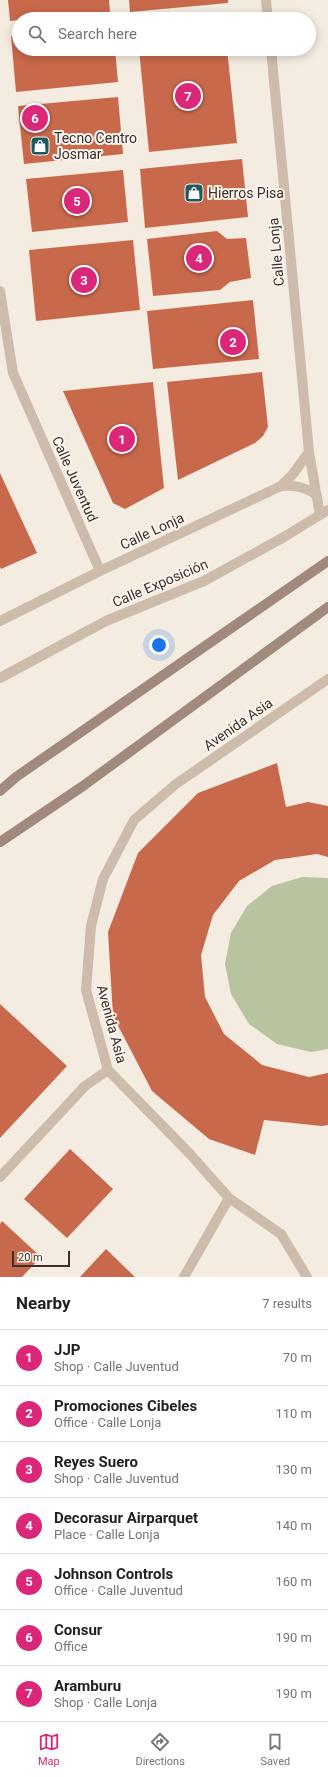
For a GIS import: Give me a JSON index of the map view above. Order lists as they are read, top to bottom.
{
  "streets": {
    "street": [
      "Calle Lonja",
      "Calle Juventud",
      "Calle Exposición",
      "Avenida Asia"
    ]
  },
  "crossings": [
    ["Calle Lonja", "Calle Juventud"],
    ["Calle Lonja", "Calle Exposición"]
  ],
  "places": {
    "shop": ["Tecno Centro Josmar", "Hierros Pisa"]
  },
  "scale_bar": "20 m",
  "page": {
    "search": "Search here",
    "pins": [
      "7",
      "6",
      "5",
      "4",
      "3",
      "2",
      "1"
    ],
    "scale": "20 m",
    "heading": ["Nearby", "7 results"],
    "list": [
      {
        "mark": "1",
        "name": "JJP",
        "note": "Shop · Calle Juventud",
        "value": "70 m"
      },
      {
        "mark": "2",
        "name": "Promociones Cibeles",
        "note": "Office · Calle Lonja",
        "value": "110 m"
      },
      {
        "mark": "3",
        "name": "Reyes Suero",
        "note": "Shop · Calle Juventud",
        "value": "130 m"
      },
      {
        "mark": "4",
        "name": "Decorasur Airparquet",
        "note": "Place · Calle Lonja",
        "value": "140 m"
      },
      {
        "mark": "5",
        "name": "Johnson Controls",
        "note": "Office · Calle Juventud",
        "value": "160 m"
      },
      {
        "mark": "6",
        "name": "Consur",
        "note": "Office",
        "value": "190 m"
      },
      {
        "mark": "7",
        "name": "Aramburu",
        "note": "Shop · Calle Lonja",
        "value": "190 m"
      }
    ],
    "nav": ["Map", "Directions", "Saved"]
  }
}
